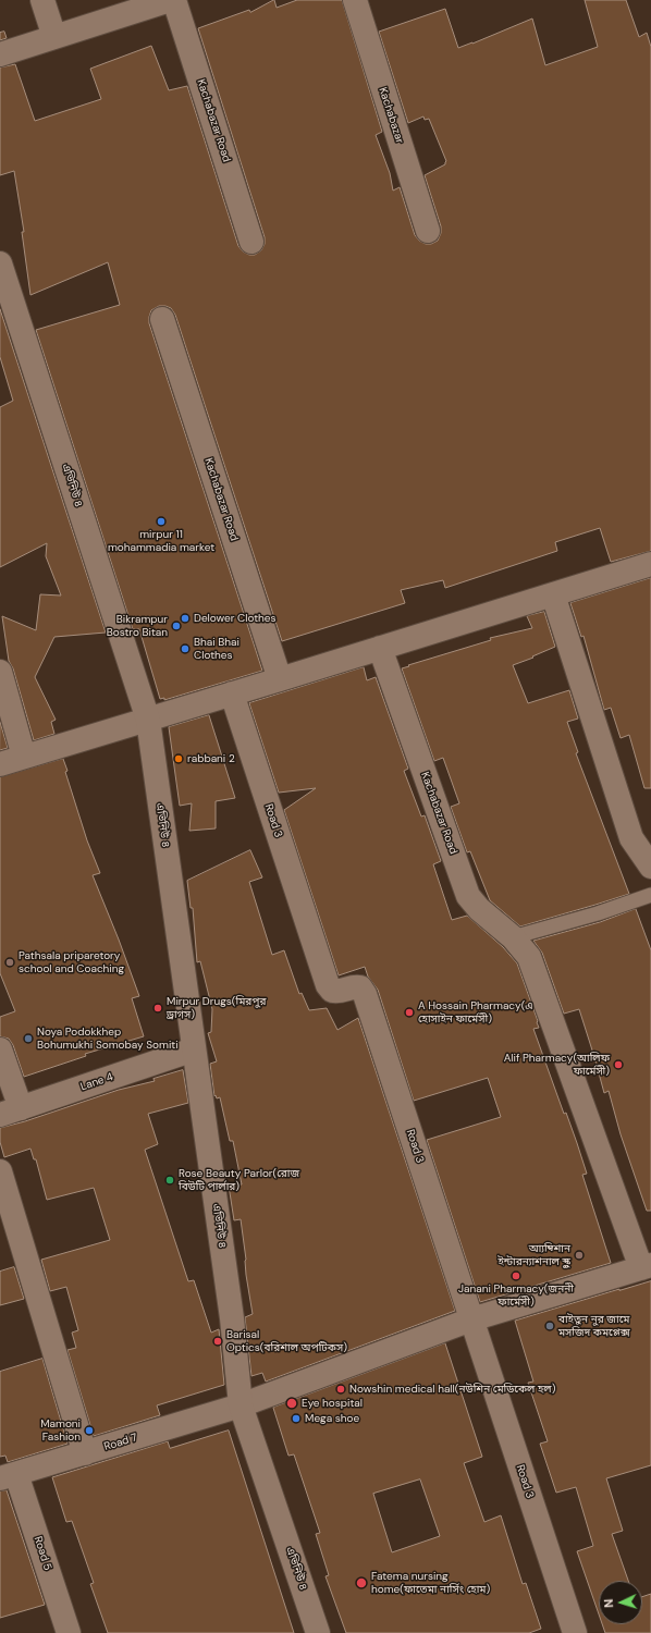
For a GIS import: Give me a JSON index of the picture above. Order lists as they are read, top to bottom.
{
  "streets": {
    "street": [
      "Kachabazar",
      "Kachabazar Road",
      "এভিনিউ ৪",
      "Road 3",
      "Lane 4",
      "Road 7",
      "Road 5"
    ]
  },
  "crossings": [
    ["এভিনিউ ৪", "Lane 4"],
    ["এভিনিউ ৪", "Road 7"],
    ["Road 7", "Road 5"]
  ],
  "places": [
    "mirpur 11 mohammadia market",
    "Delower Clothes",
    "Bikrampur Bostro Bitan",
    "Bhai Bhai Clothes",
    "rabbani 2",
    "Pathsala priparetory school and Coaching",
    "Mirpur Drugs(মিরপুর ড্রাগস)",
    "A Hossain Pharmacy(এ হোসাইন ফার্মেসী)",
    "Noya Podokkhep Bohumukhi Somobay Somiti",
    "Alif Pharmacy(আলিফ ফার্মেসী)",
    "Rose Beauty Parlor(রোজ বিউটি পার্লার)",
    "আ্যম্বিশান ইন্টারন্যাশনাল স্কুল",
    "Janani Pharmacy(জননী ফার্মেসী)",
    "বাইতুন নুর জামে মসজিদ কমপ্লেক্স",
    "Barisal Optics(বরিশাল অপটিকস)",
    "Nowshin medical hall(নউশিন মেডিকেল হল)",
    "Eye hospital",
    "Mega shoe",
    "Mamoni Fashion",
    "Fatema nursing home(ফাতেমা নার্সিং হোম)"
  ],
  "north": "left"
}
